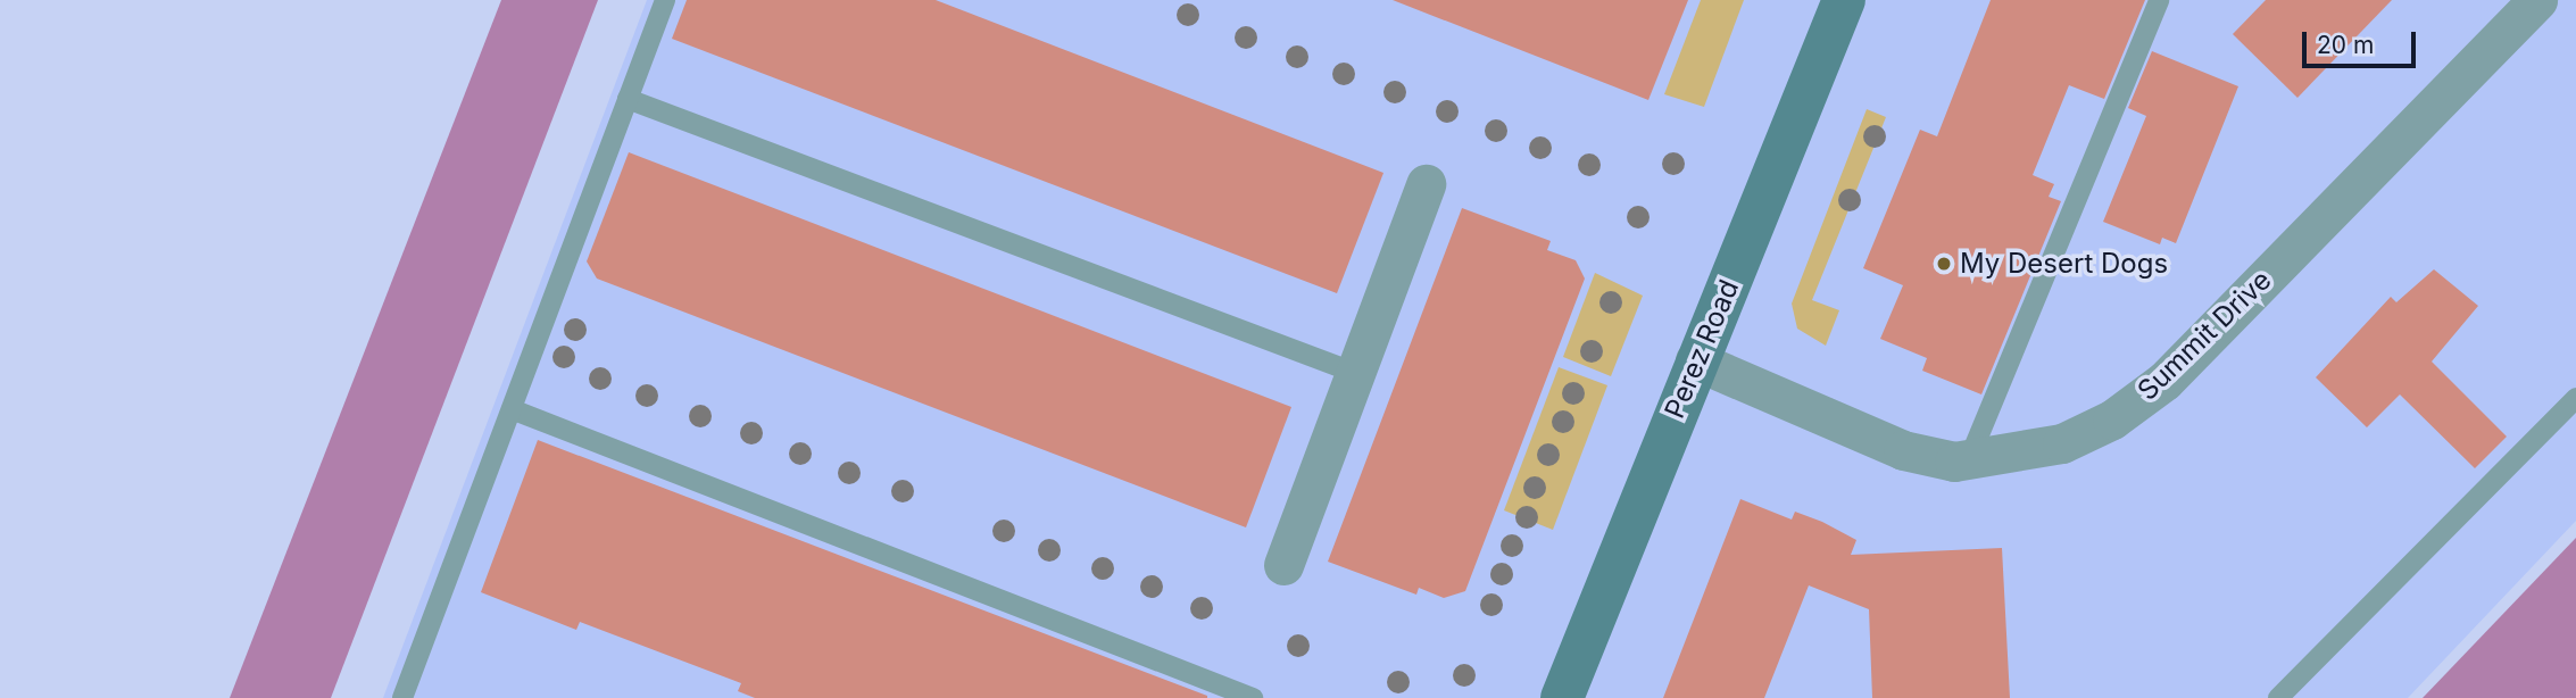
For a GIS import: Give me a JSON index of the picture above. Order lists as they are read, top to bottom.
{
  "streets": {
    "main road": ["Perez Road"],
    "street": ["Summit Drive"]
  },
  "crossings": [
    ["Summit Drive", "Perez Road"]
  ],
  "places": ["My Desert Dogs"],
  "scale_bar": "20 m"
}
